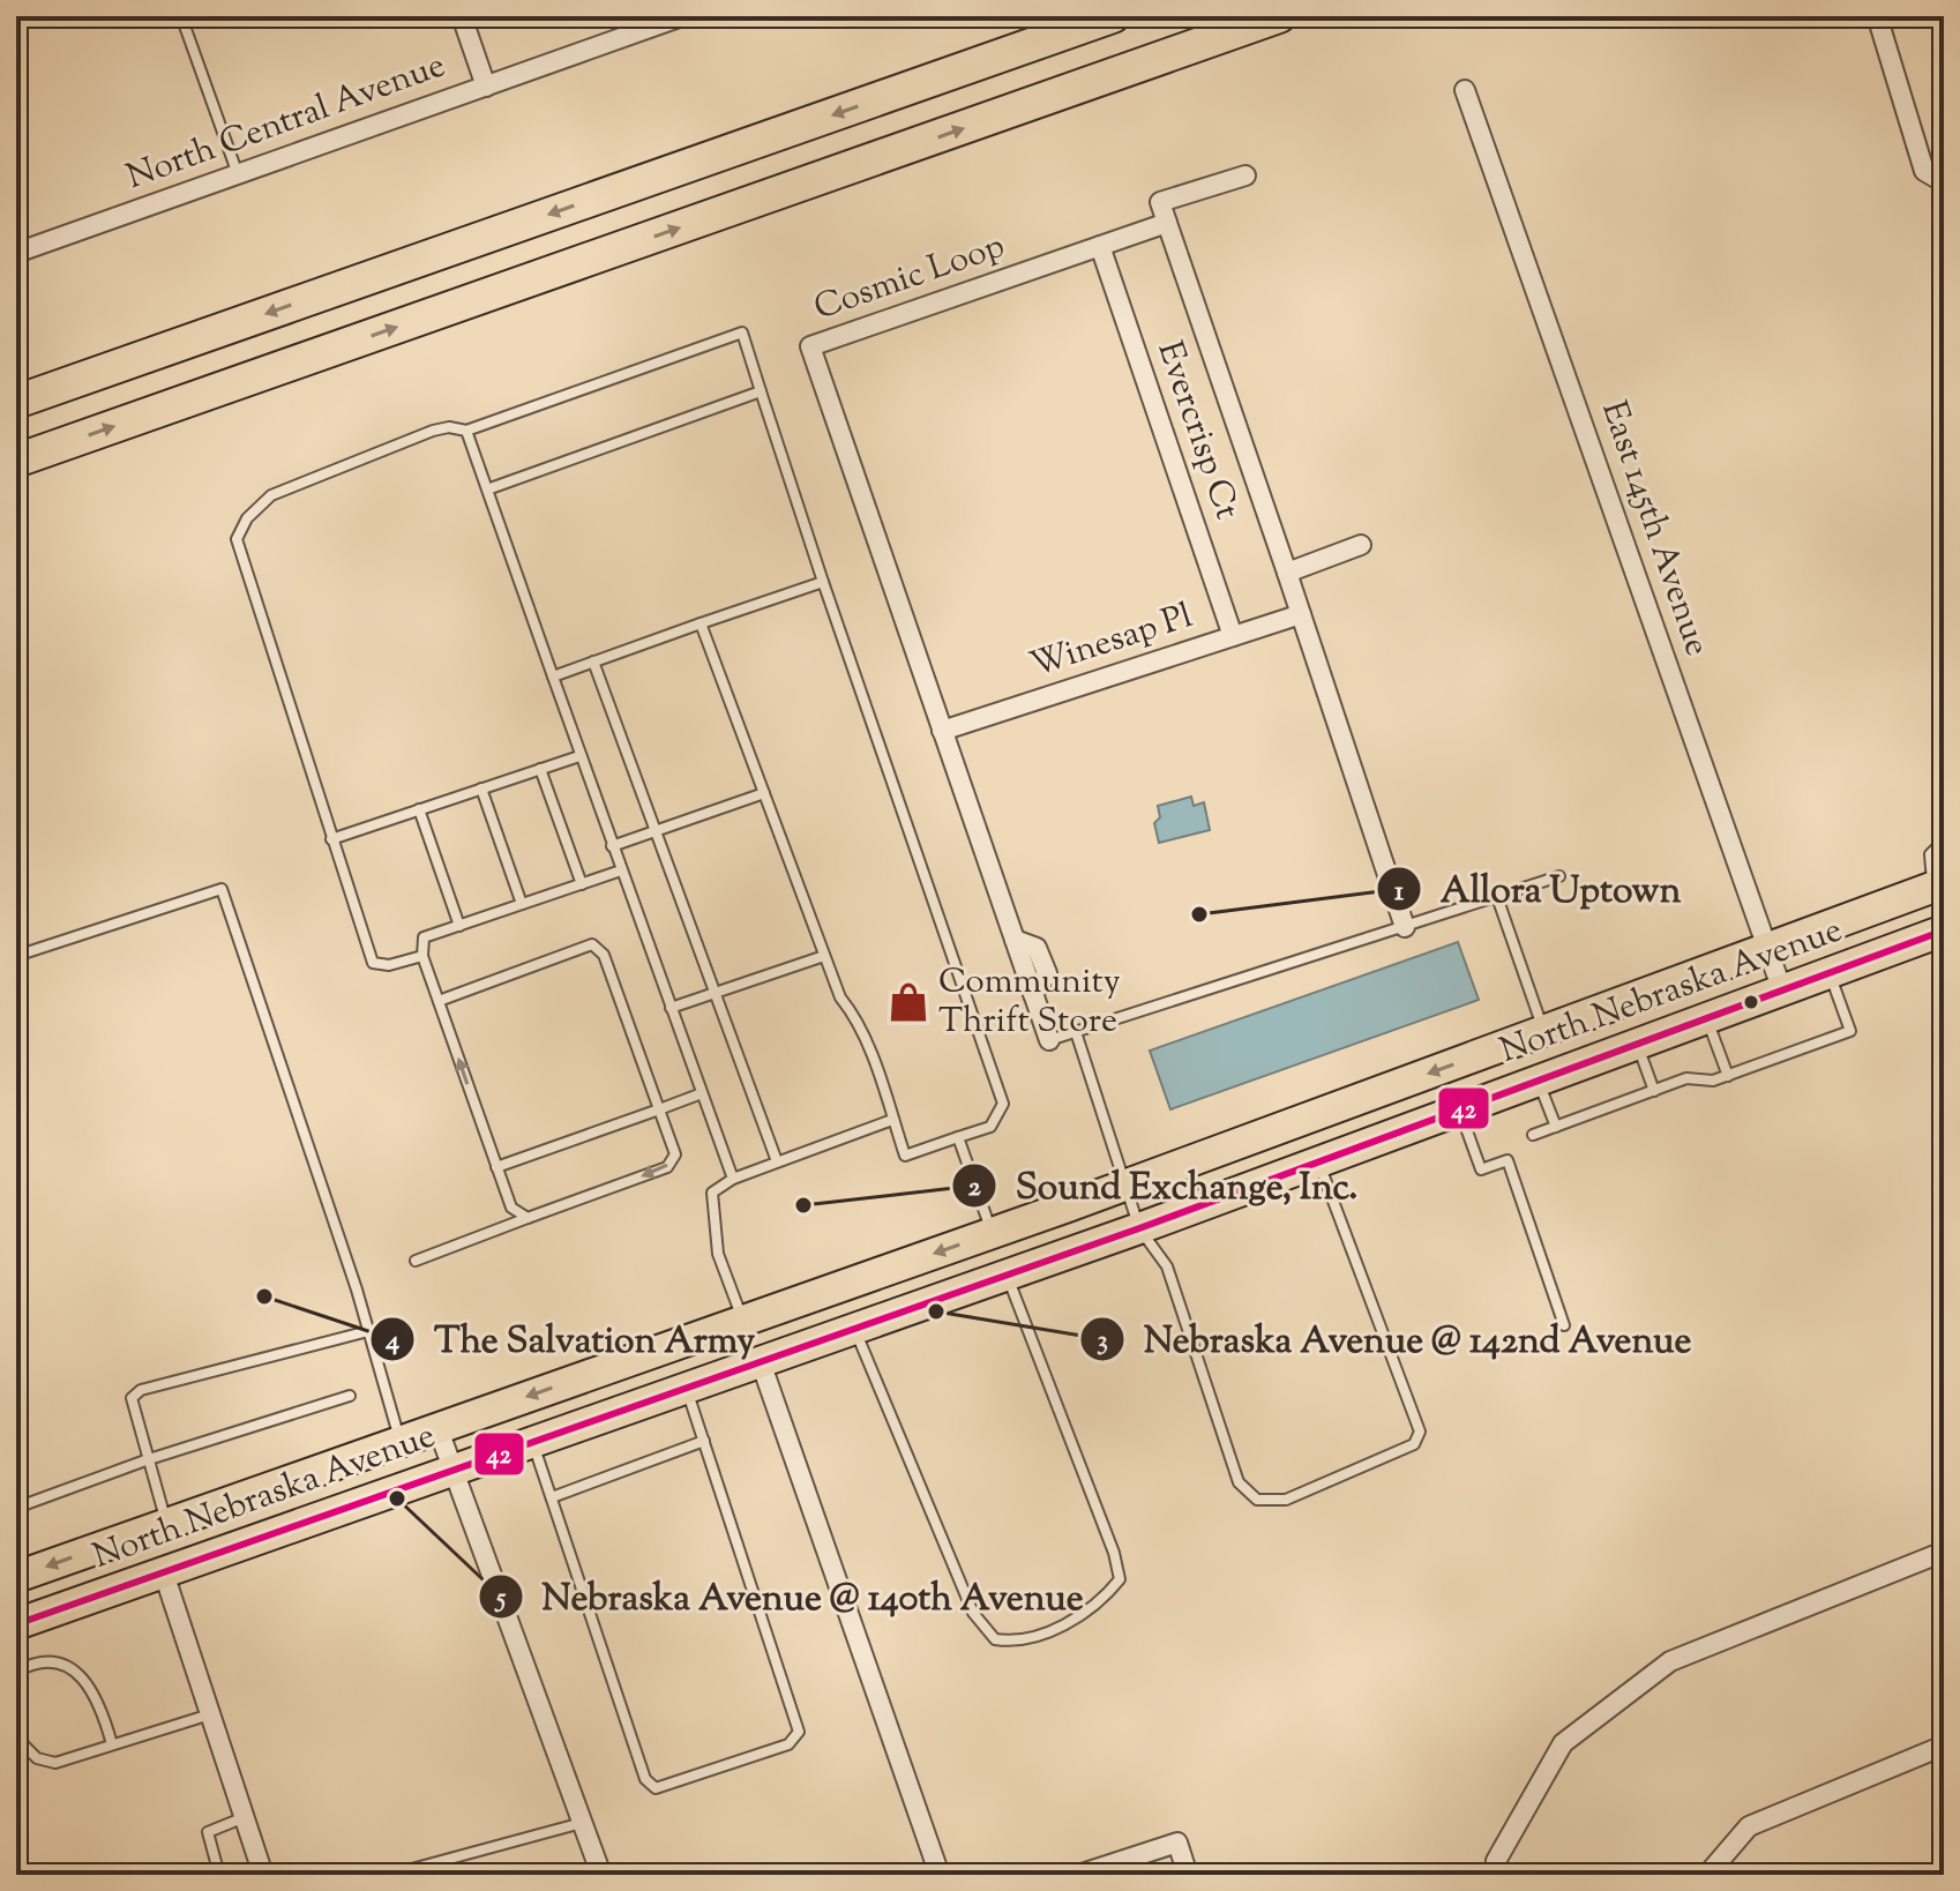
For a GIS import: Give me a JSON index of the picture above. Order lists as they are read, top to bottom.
{
  "streets": {
    "main road": ["North Nebraska Avenue"],
    "street": [
      "North Central Avenue",
      "Cosmic Loop",
      "Evercrisp Ct",
      "East 145th Avenue",
      "Winesap Pl"
    ]
  },
  "crossings": [
    ["Cosmic Loop", "Evercrisp Ct"],
    ["Cosmic Loop", "Winesap Pl"],
    ["Evercrisp Ct", "Winesap Pl"],
    ["East 145th Avenue", "North Nebraska Avenue"]
  ],
  "places": {
    "other": [
      "Allora Uptown",
      "Sound Exchange, Inc.",
      "The Salvation Army",
      "Nebraska Avenue @ 142nd Avenue",
      "Nebraska Avenue @ 140th Avenue"
    ],
    "shop": ["Community Thrift Store"]
  },
  "lines": ["transit line 42"]
}
